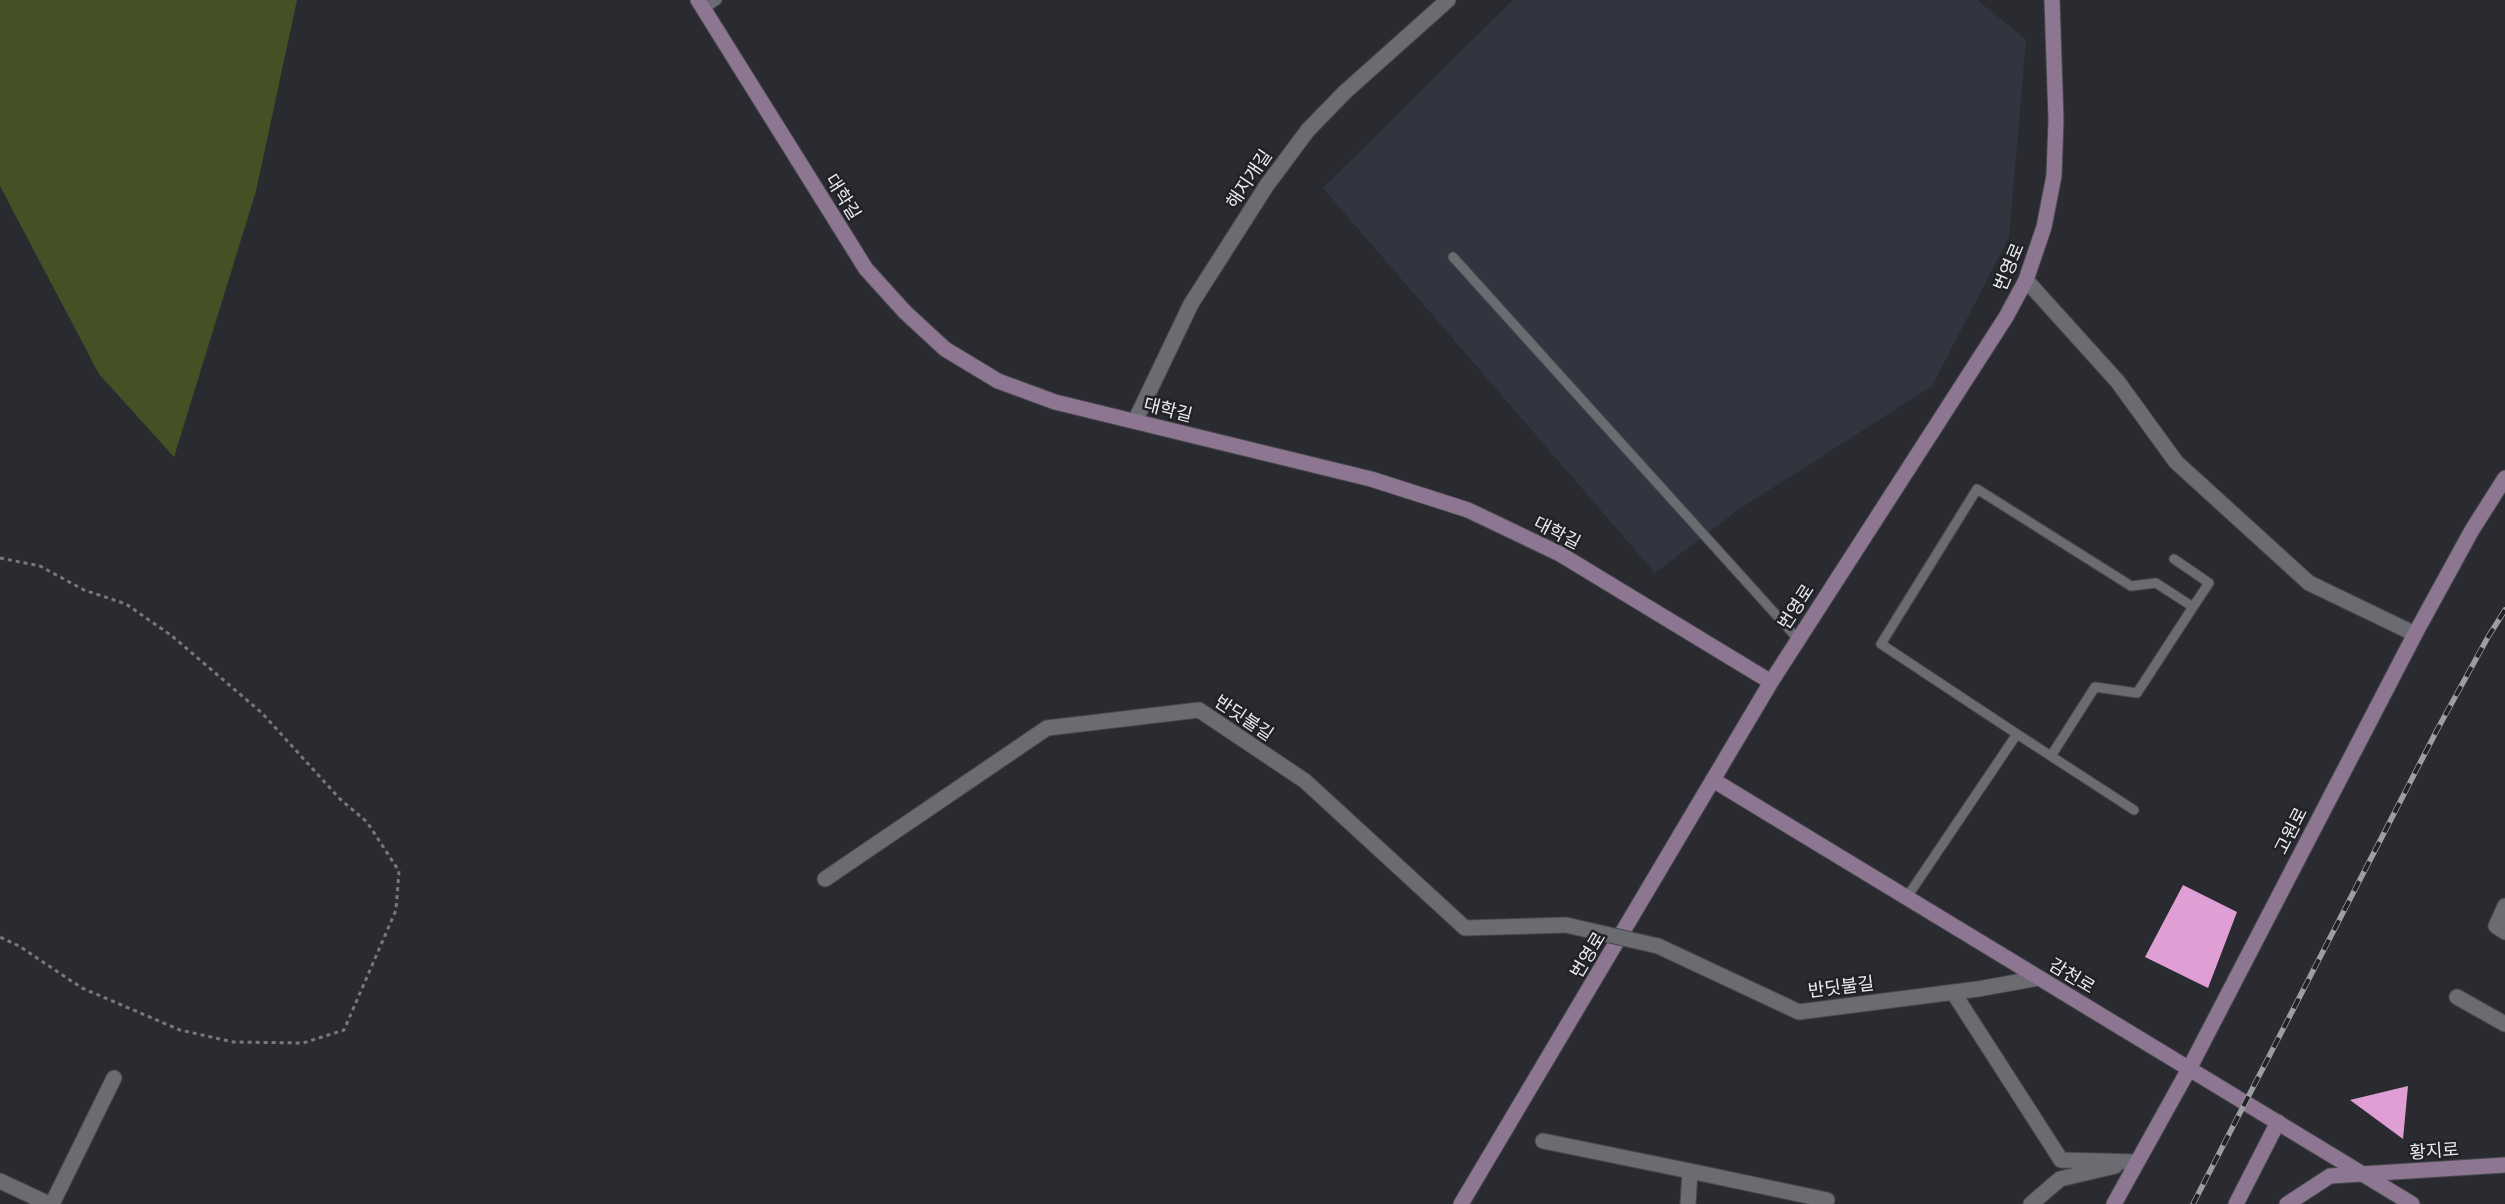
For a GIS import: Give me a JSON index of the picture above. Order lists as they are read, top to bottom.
{
  "streets": {
    "street": [
      "해지개길",
      "대학길",
      "번영로",
      "반딧불길",
      "고원로",
      "감천로",
      "황지로"
    ]
  },
  "crossings": [
    ["해지개길", "대학길"],
    ["대학길", "번영로"],
    ["번영로", "감천로"],
    ["반딧불길", "감천로"],
    ["고원로", "감천로"],
    ["감천로", "황지로"]
  ]
}
